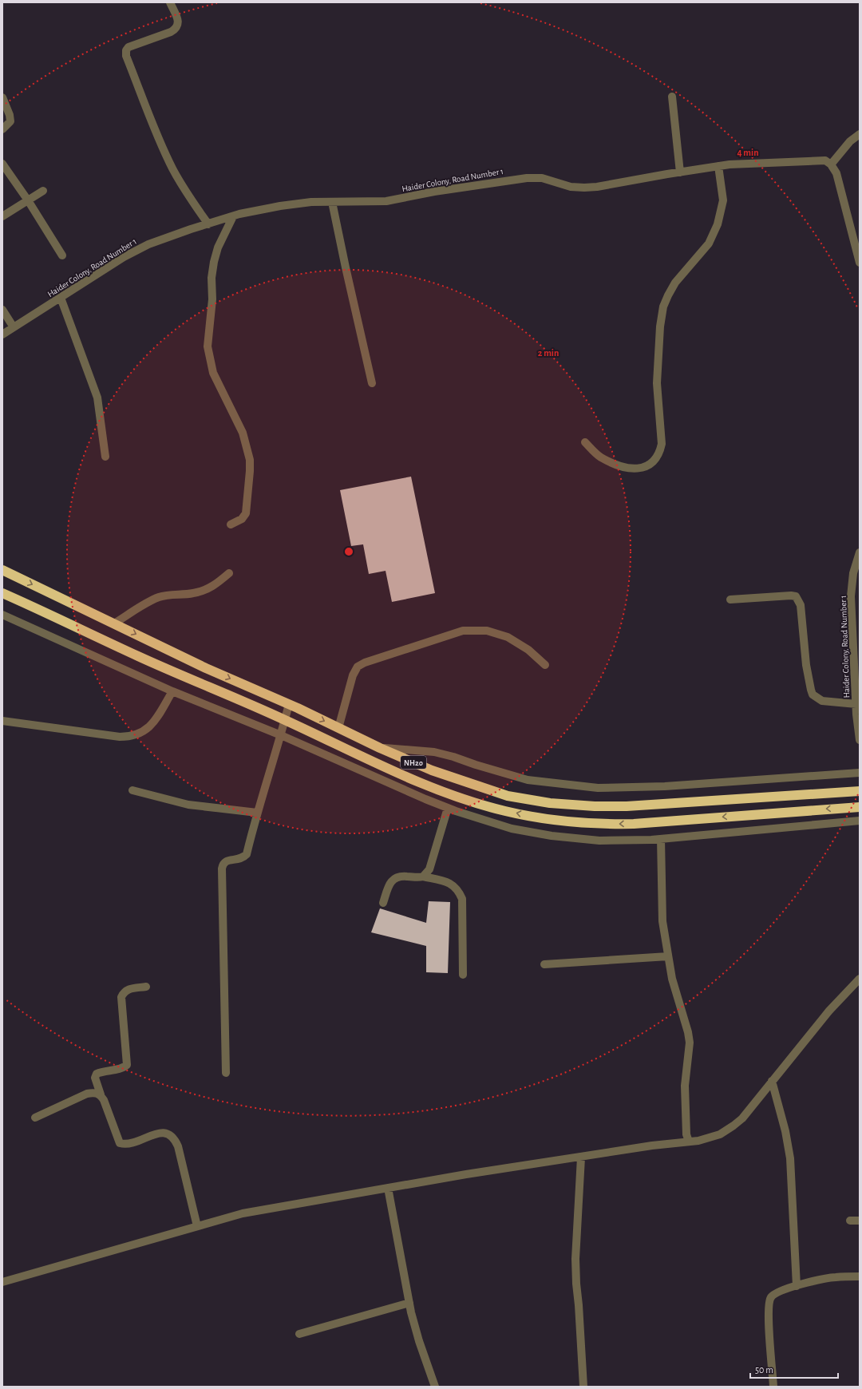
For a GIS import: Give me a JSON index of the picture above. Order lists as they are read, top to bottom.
{
  "streets": {
    "highway": ["NH20"],
    "street": ["Haider Colony, Road Number 1"]
  },
  "scale_bar": "50 m",
  "rings": ["4 min", "2 min"]
}
